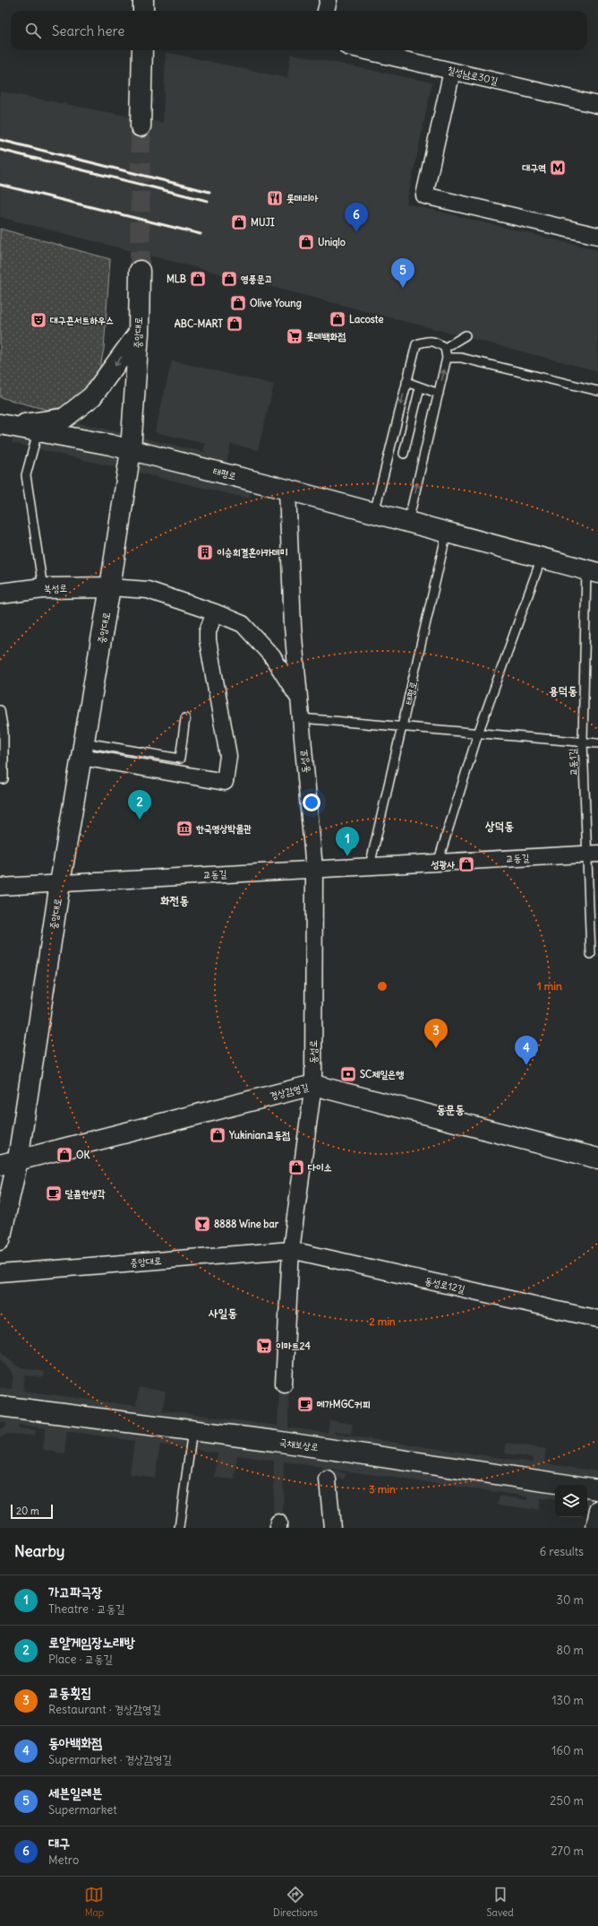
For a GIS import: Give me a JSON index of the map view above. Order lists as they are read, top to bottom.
{
  "streets": {
    "main road": [
      "중앙대로",
      "태평로",
      "북성로",
      "경상감영길",
      "국채보상로"
    ],
    "street": [
      "칠성남로30길",
      "동성로",
      "교동길",
      "동성로12길"
    ],
    "lane": ["교동1길"]
  },
  "crossings": [
    ["중앙대로", "태평로"],
    ["중앙대로", "북성로"],
    ["중앙대로", "동성로"],
    ["중앙대로", "교동길"],
    ["중앙대로", "경상감영길"],
    ["중앙대로", "동성로12길"],
    ["태평로", "동성로"],
    ["태평로", "교동1길"],
    ["동성로", "교동길"],
    ["동성로", "경상감영길"],
    ["동성로", "동성로12길"],
    ["교동1길", "교동길"]
  ],
  "districts": [
    "용덕동",
    "상덕동",
    "화전동",
    "동문동",
    "사일동"
  ],
  "places": {
    "metro station": ["대구역"],
    "restaurant": ["롯데리아"],
    "shop": [
      "MUJI",
      "Uniqlo",
      "MLB",
      "영풍문고",
      "Olive Young",
      "Lacoste",
      "ABC-MART",
      "성광사",
      "Yukinian교동점",
      "OK",
      "다이소"
    ],
    "theatre": ["대구콘서트하우스"],
    "supermarket": ["롯데백화점", "이마트24"],
    "building": ["이승희결혼아카데미"],
    "museum": ["한국영상박물관"],
    "bank": ["SC제일은행"],
    "cafe": ["달콤한생각", "메가MGC커피"],
    "bar": ["8888 Wine bar"]
  },
  "scale_bar": "20 m",
  "page": {
    "search": "Search here",
    "pins": [
      "6",
      "5",
      "2",
      "1",
      "3",
      "4"
    ],
    "scale": "20 m",
    "heading": ["Nearby", "6 results"],
    "list": [
      {
        "mark": "1",
        "name": "가고파극장",
        "note": "Theatre · 교동길",
        "value": "30 m"
      },
      {
        "mark": "2",
        "name": "로얄게임장노래방",
        "note": "Place · 교동길",
        "value": "80 m"
      },
      {
        "mark": "3",
        "name": "교동횟집",
        "note": "Restaurant · 경상감영길",
        "value": "130 m"
      },
      {
        "mark": "4",
        "name": "동아백화점",
        "note": "Supermarket · 경상감영길",
        "value": "160 m"
      },
      {
        "mark": "5",
        "name": "세븐일레븐",
        "note": "Supermarket",
        "value": "250 m"
      },
      {
        "mark": "6",
        "name": "대구",
        "note": "Metro",
        "value": "270 m"
      }
    ],
    "nav": ["Map", "Directions", "Saved"]
  },
  "rings": ["1 min", "2 min", "3 min"]
}
